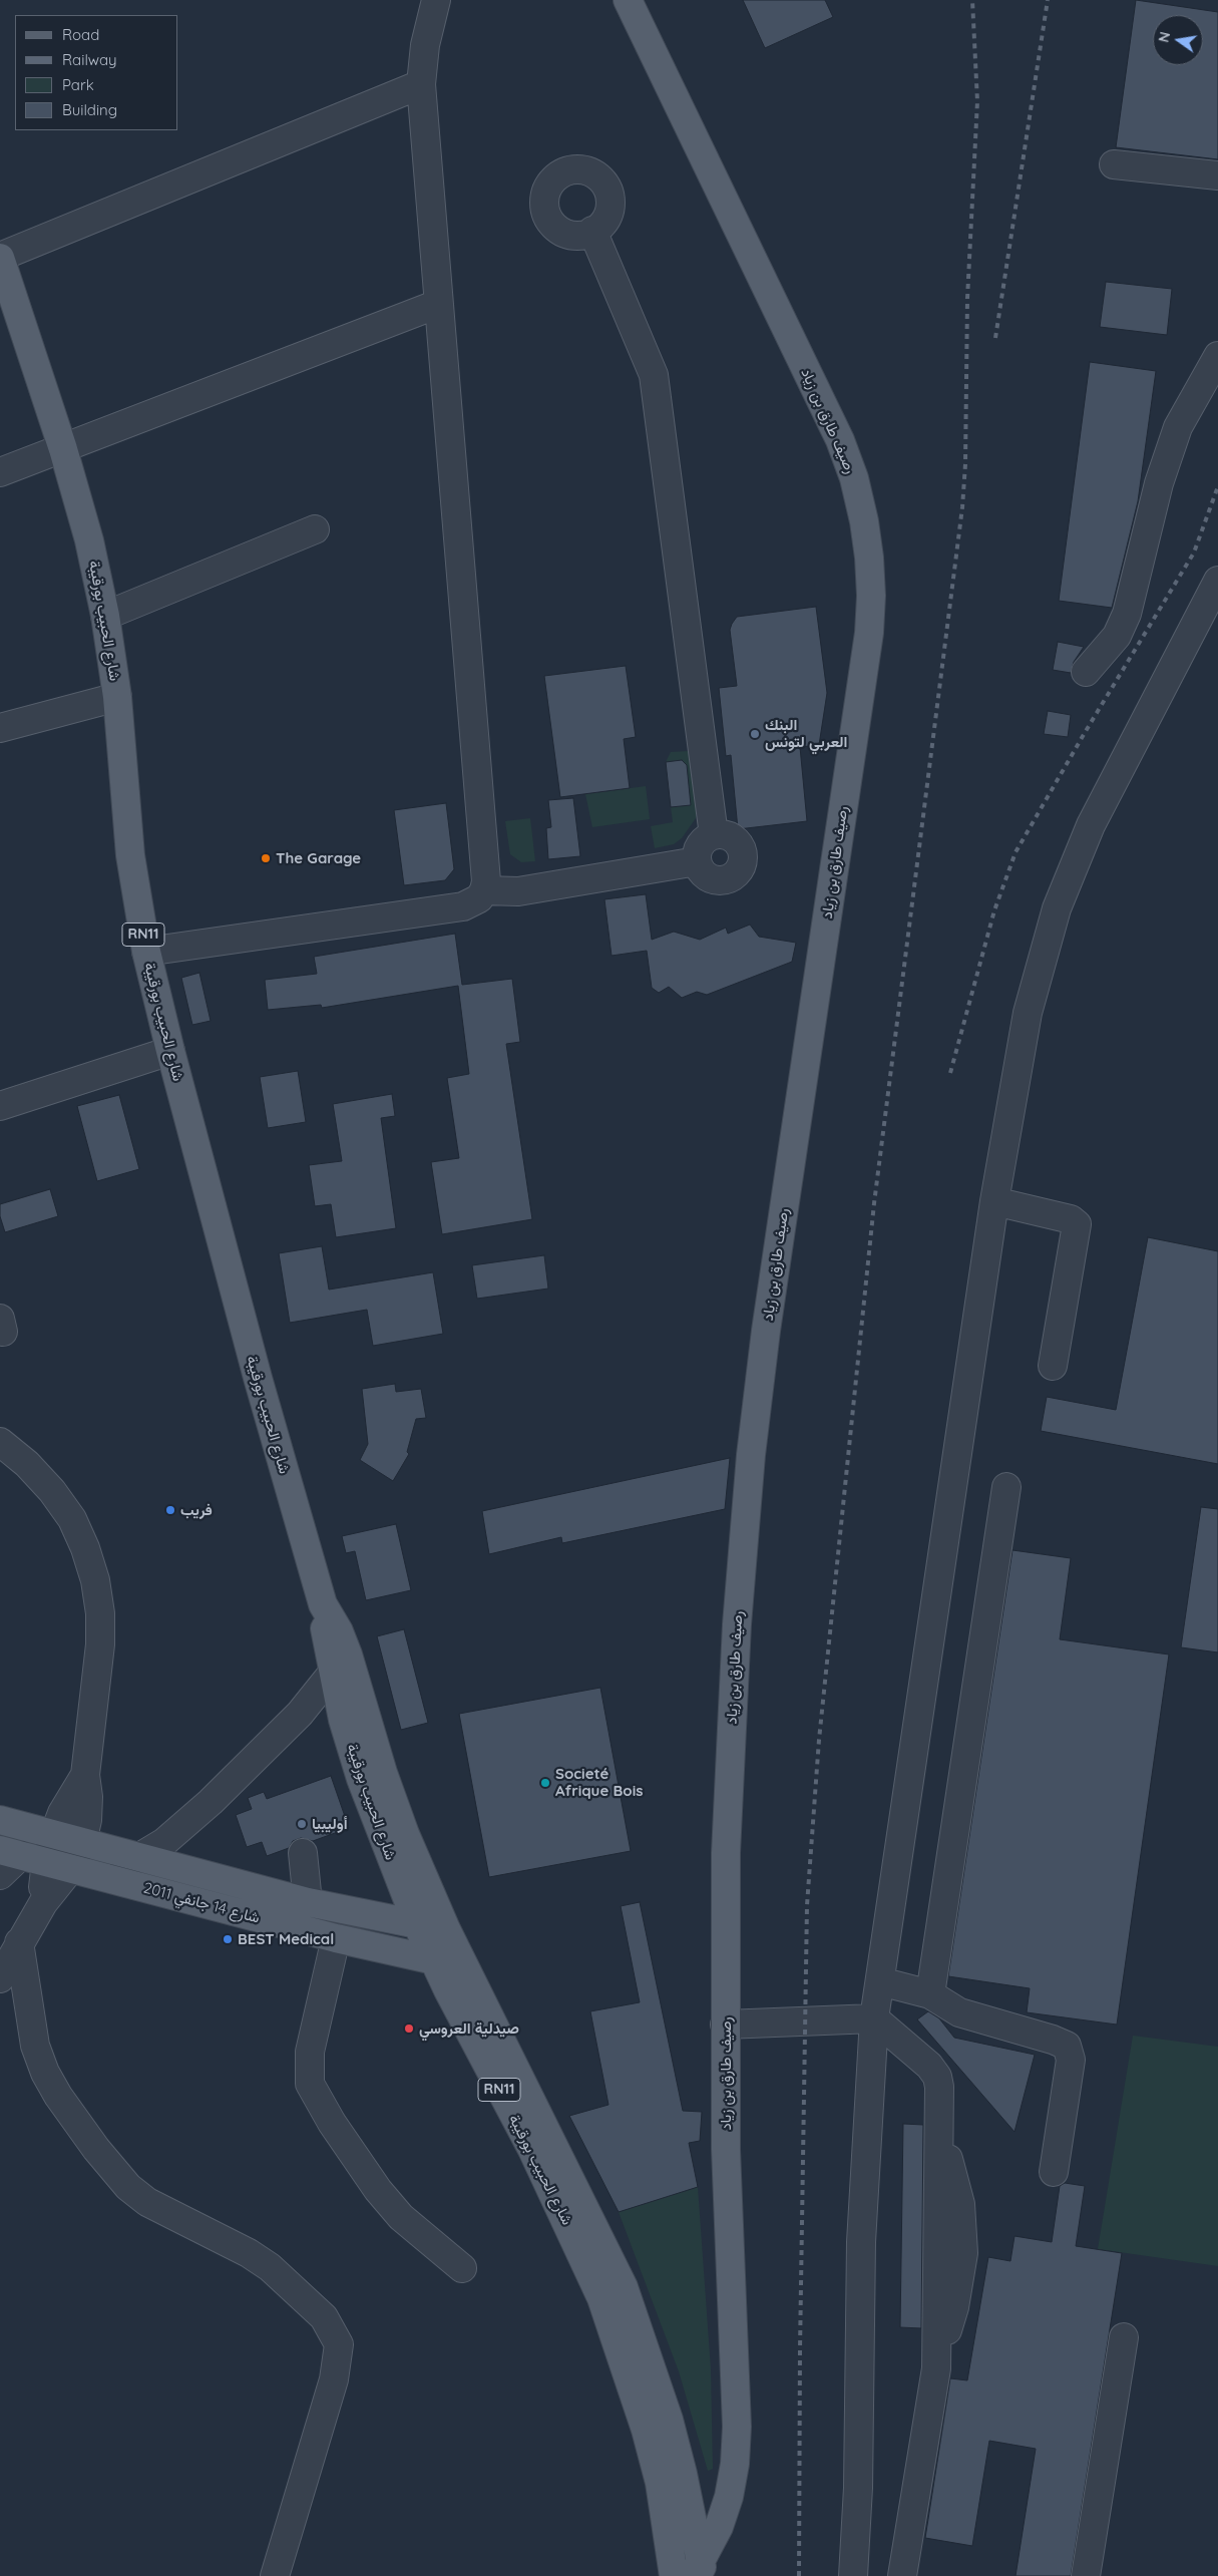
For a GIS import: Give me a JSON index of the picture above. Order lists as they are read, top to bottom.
{
  "streets": {
    "main road": [
      "رصيف طارق بن زياد",
      "شارع الحبيب بورقيبة",
      "RN11",
      "شارع 14 جانفي 2011"
    ]
  },
  "crossings": [
    ["رصيف طارق بن زياد", "شارع الحبيب بورقيبة"],
    ["شارع الحبيب بورقيبة", "شارع 14 جانفي 2011"]
  ],
  "places": [
    "البنك العربي لتونس",
    "The Garage",
    "فريب",
    "Societé Afrique Bois",
    "أوليبيا",
    "BEST Medical",
    "صيدلية العروسي"
  ],
  "legend": [
    "Road",
    "Railway",
    "Park",
    "Building"
  ],
  "north": "left"
}
